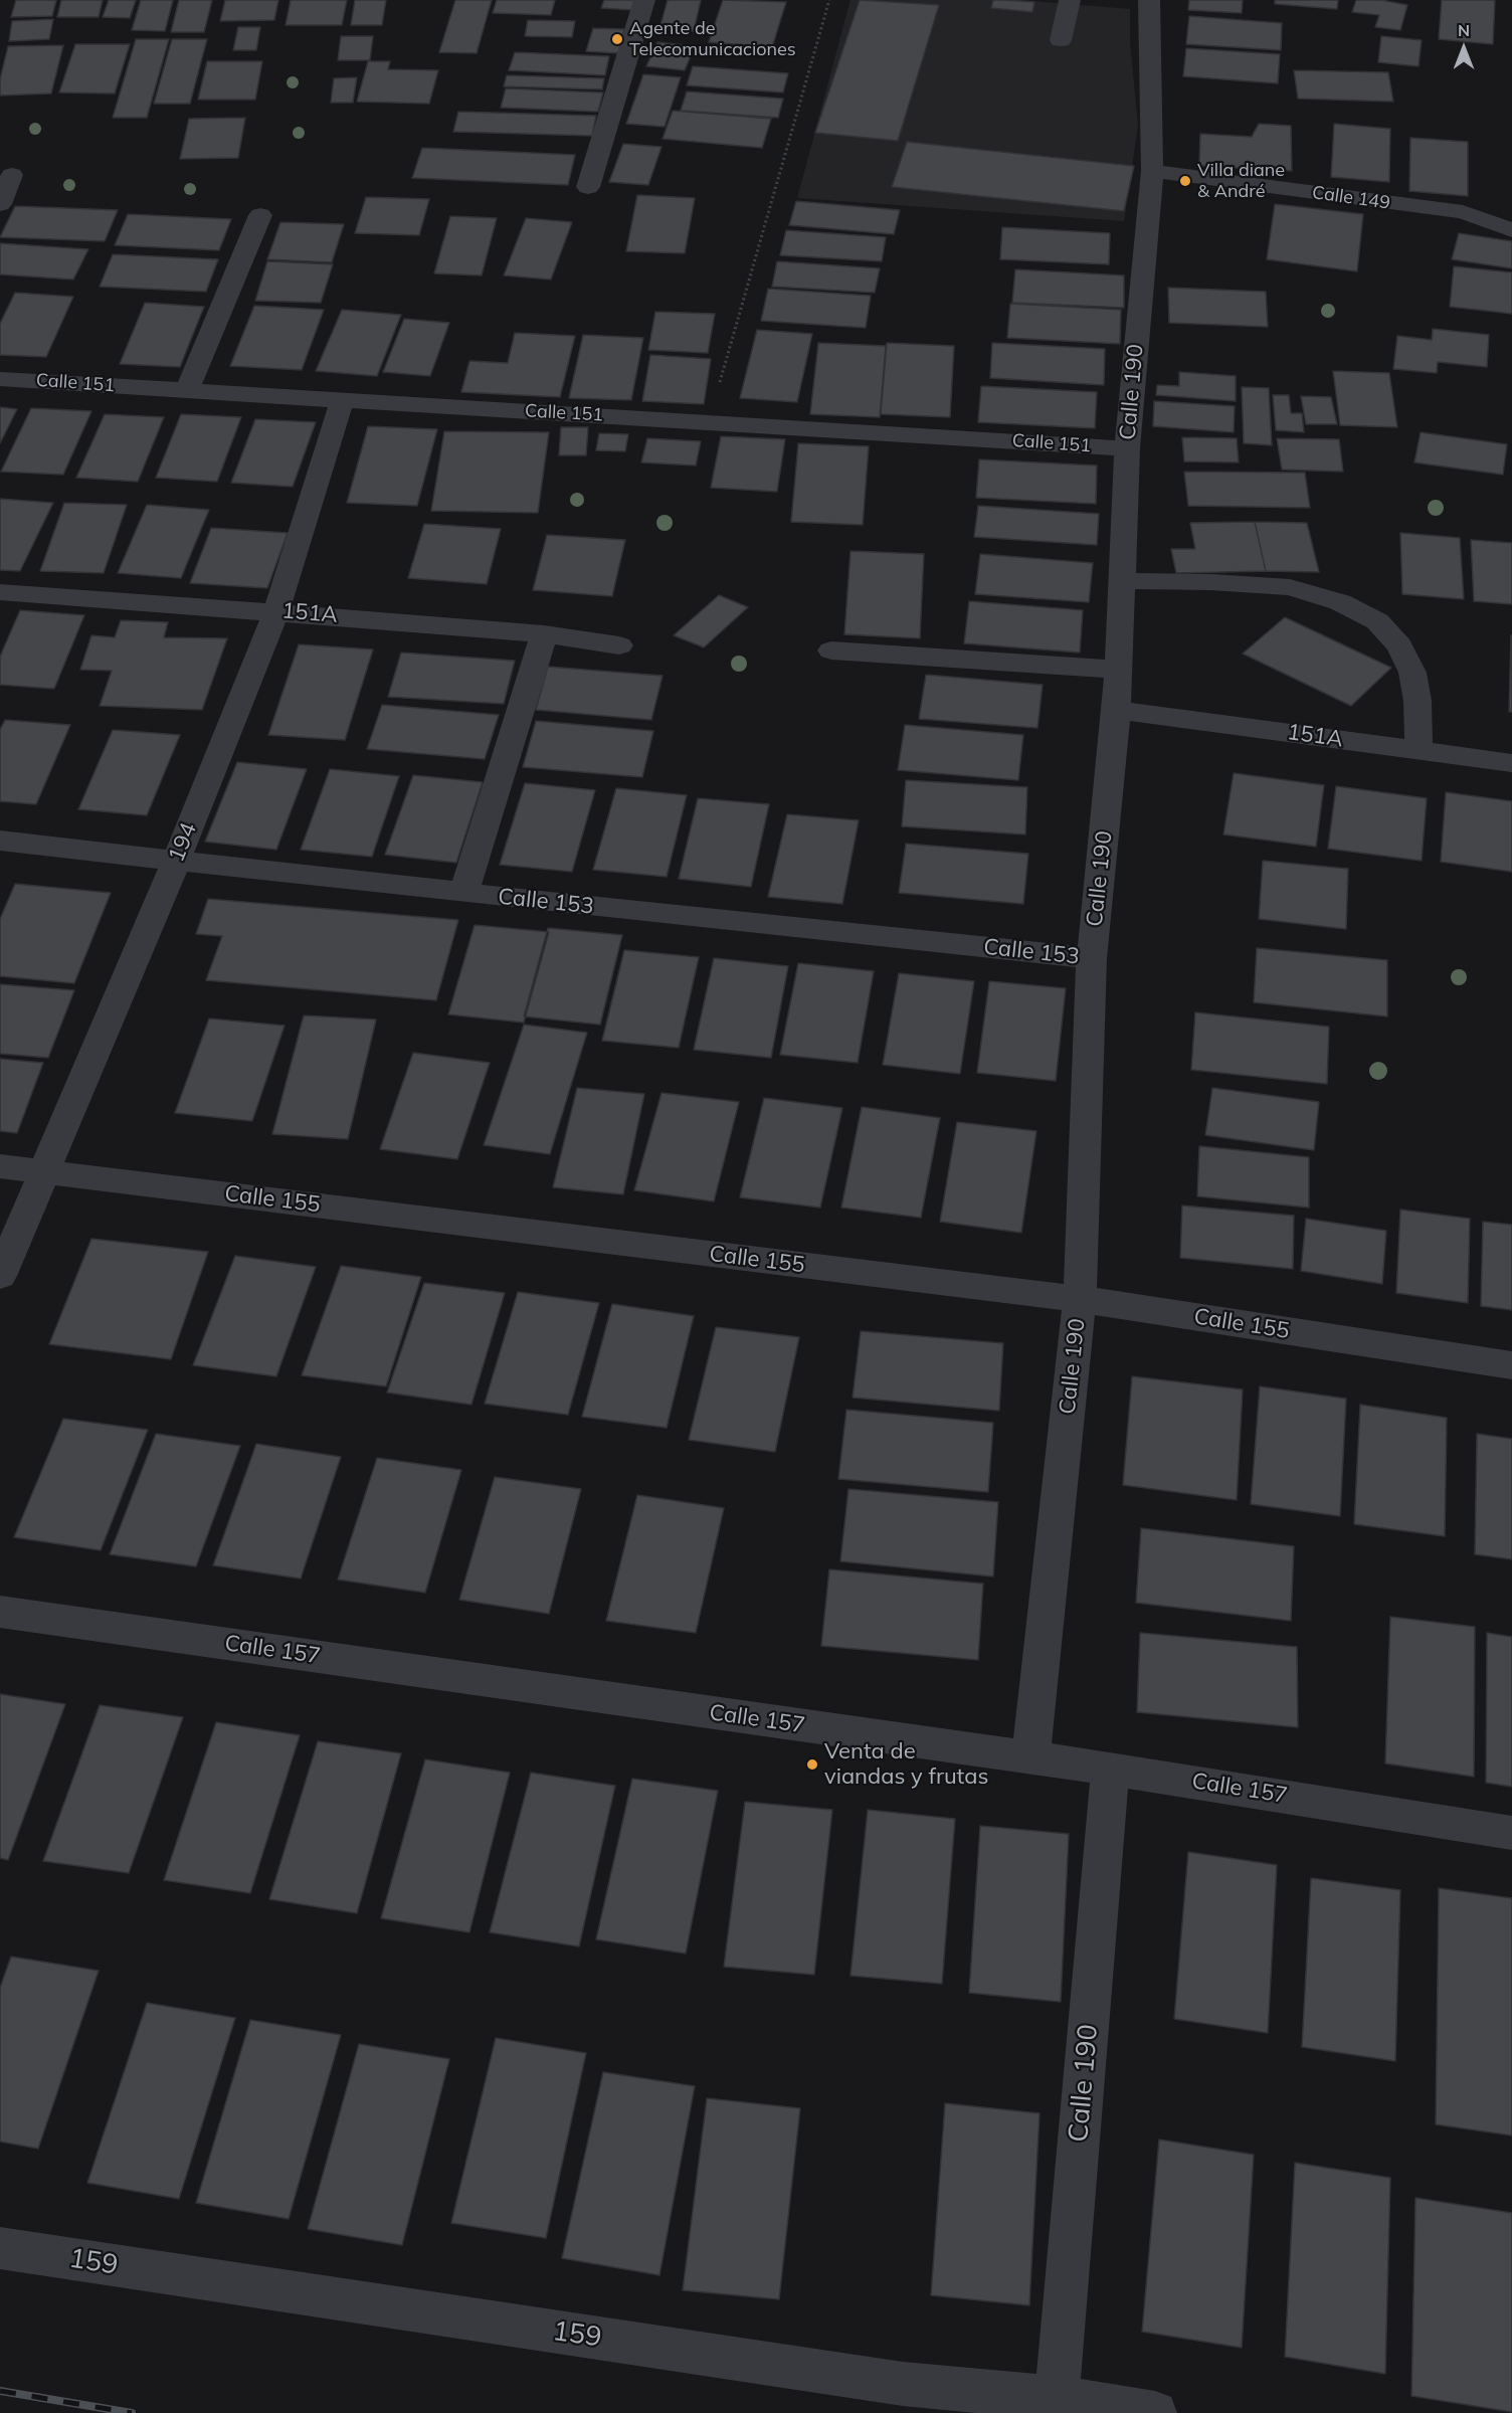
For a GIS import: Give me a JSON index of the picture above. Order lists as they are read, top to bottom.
{
  "streets": {
    "street": [
      "Calle 149",
      "Calle 151",
      "Calle 190",
      "151A",
      "194",
      "Calle 153",
      "Calle 155",
      "Calle 157",
      "159"
    ]
  },
  "crossings": [
    ["Calle 149", "Calle 190"],
    ["Calle 151", "Calle 190"],
    ["Calle 151", "194"],
    ["Calle 190", "151A"],
    ["Calle 190", "Calle 153"],
    ["Calle 190", "Calle 155"],
    ["Calle 190", "Calle 157"],
    ["Calle 190", "159"],
    ["151A", "194"],
    ["194", "Calle 153"],
    ["194", "Calle 155"]
  ],
  "places": ["Agente de Telecomunicaciones", "Villa diane & André", "Venta de viandas y frutas"],
  "north": "top"
}
